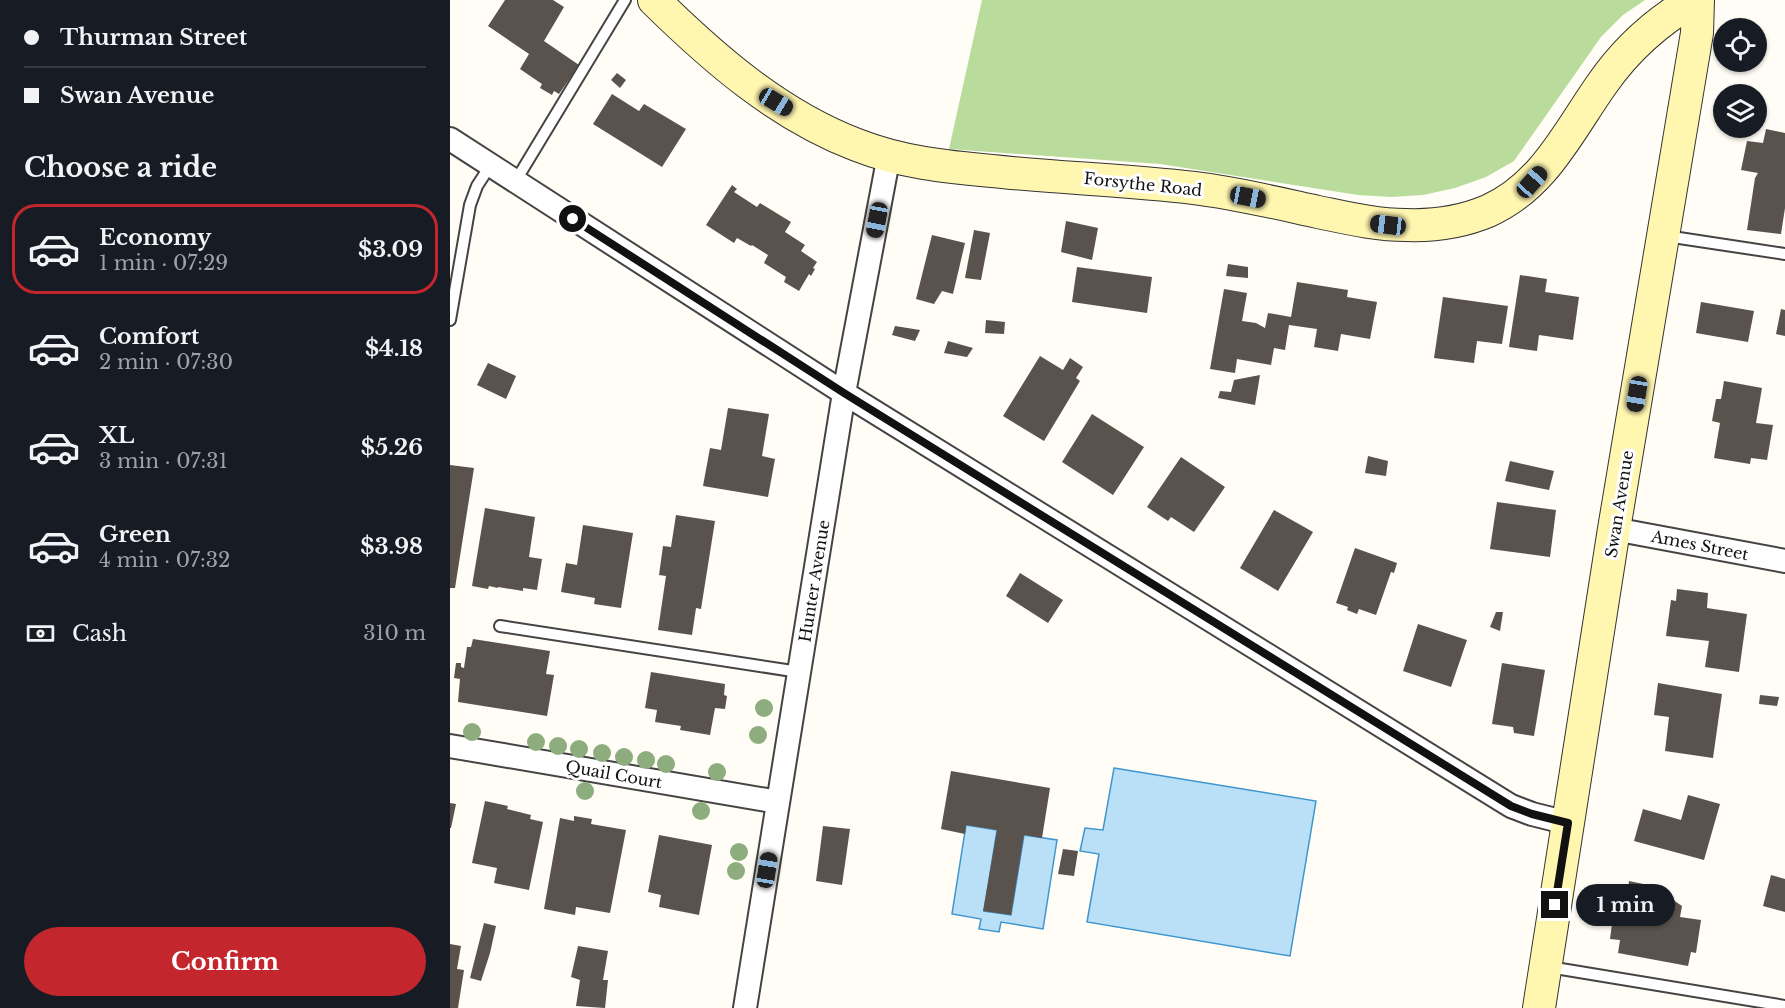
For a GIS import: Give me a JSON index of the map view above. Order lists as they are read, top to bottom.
{
  "streets": {
    "street": [
      "Forsythe Road",
      "Swan Avenue",
      "Ames Street",
      "Hunter Avenue",
      "Quail Court"
    ]
  },
  "crossings": [
    ["Forsythe Road", "Hunter Avenue"],
    ["Swan Avenue", "Ames Street"],
    ["Hunter Avenue", "Quail Court"]
  ],
  "page": {
    "banner": ["Thurman Street", "Swan Avenue"],
    "heading": "Choose a ride",
    "list": [
      {
        "name": "Economy",
        "note": "1 min · 07:29",
        "value": "$3.09"
      },
      {
        "name": "Comfort",
        "note": "2 min · 07:30",
        "value": "$4.18"
      },
      {
        "name": "XL",
        "note": "3 min · 07:31",
        "value": "$5.26"
      },
      {
        "name": "Green",
        "note": "4 min · 07:32",
        "value": "$3.98"
      }
    ],
    "pay": ["Cash", "310 m"],
    "bubble": "1 min",
    "buttons": "Confirm"
  }
}
